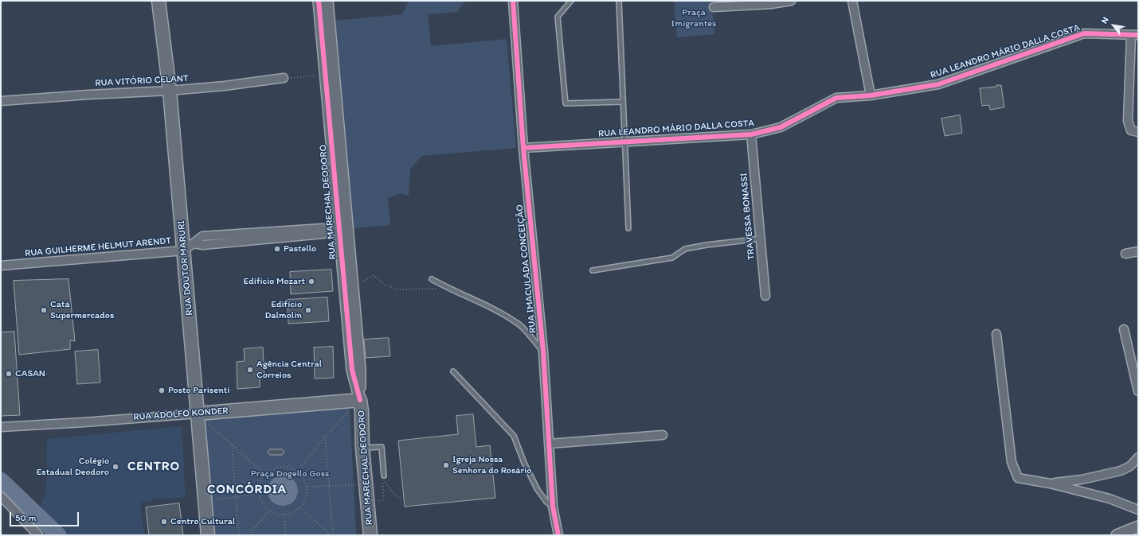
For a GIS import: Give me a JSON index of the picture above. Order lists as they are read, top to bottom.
{
  "streets": {
    "main road": ["RUA MARECHAL DEODORO", "RUA DOUTOR MARURI", "RUA ADOLFO KONDER"],
    "street": [
      "RUA LEANDRO MÁRIO DALLA COSTA",
      "RUA VITÓRIO CELANT",
      "TRAVESSA BONASSI",
      "RUA GUILHERME HELMUT ARENDT",
      "RUA IMACULADA CONCEIÇÃO"
    ]
  },
  "crossings": [
    ["RUA LEANDRO MÁRIO DALLA COSTA", "TRAVESSA BONASSI"],
    ["RUA LEANDRO MÁRIO DALLA COSTA", "RUA IMACULADA CONCEIÇÃO"],
    ["RUA VITÓRIO CELANT", "RUA DOUTOR MARURI"],
    ["RUA MARECHAL DEODORO", "RUA GUILHERME HELMUT ARENDT"],
    ["RUA MARECHAL DEODORO", "RUA ADOLFO KONDER"],
    ["RUA GUILHERME HELMUT ARENDT", "RUA DOUTOR MARURI"],
    ["RUA DOUTOR MARURI", "RUA ADOLFO KONDER"]
  ],
  "districts": ["CENTRO", "CONCÓRDIA"],
  "parks": ["Praça Imigrantes", "Praça Dogello Goss"],
  "places": [
    "Pastello",
    "Edifício Mozart",
    "Catá Supermercados",
    "Edifício Dalmolin",
    "Agência Central Correios",
    "CASAN",
    "Posto Parisenti",
    "Igreja Nossa Senhora do Rosário",
    "Colégio Estadual Deodoro",
    "Centro Cultural"
  ],
  "scale_bar": "50 m",
  "north": "top left"
}
